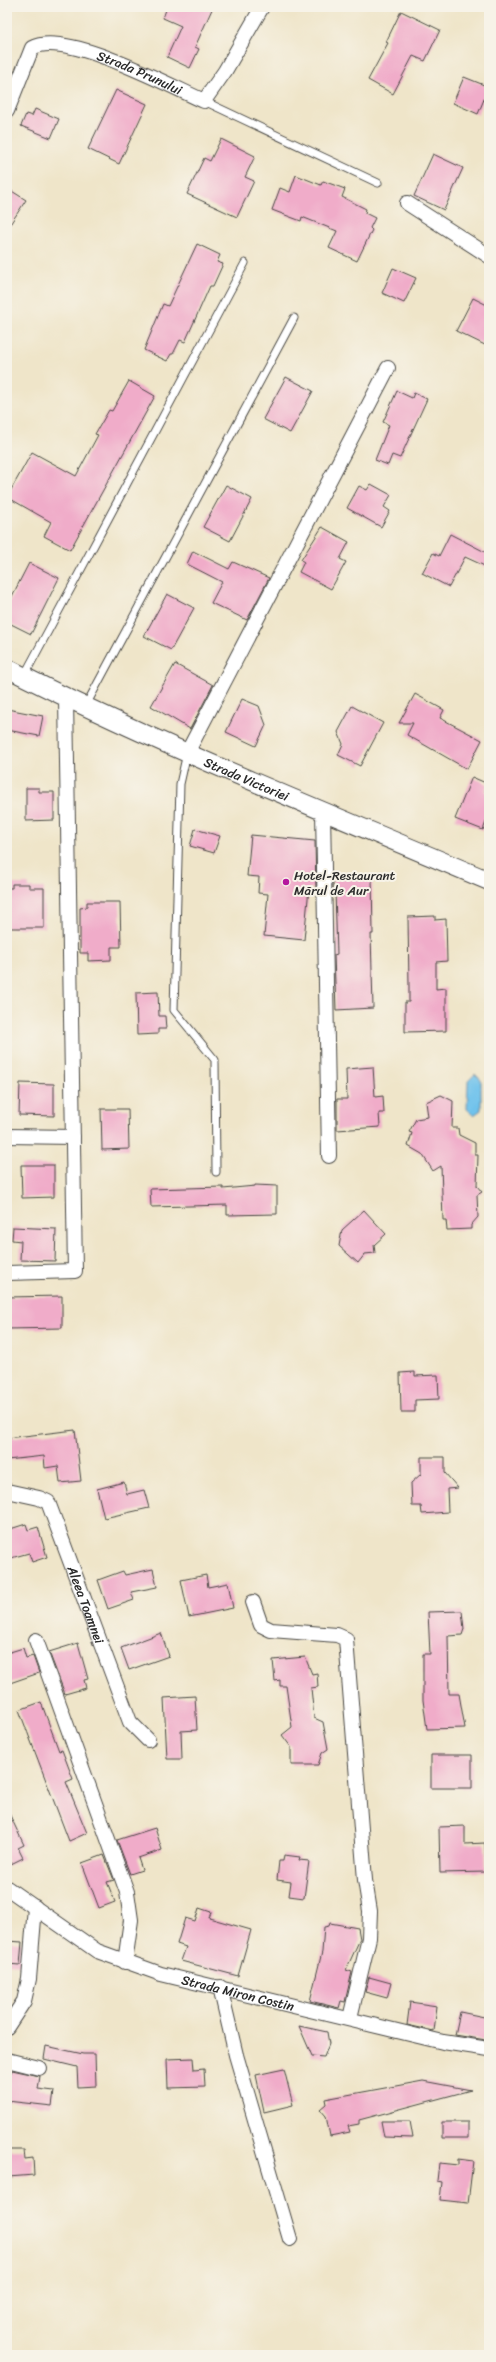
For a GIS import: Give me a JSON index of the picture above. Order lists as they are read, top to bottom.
{
  "streets": {
    "street": [
      "Strada Prunului",
      "Strada Victoriei",
      "Aleea Toamnei",
      "Strada Miron Costin"
    ]
  },
  "places": ["Hotel-Restaurant Mărul de Aur"]
}
